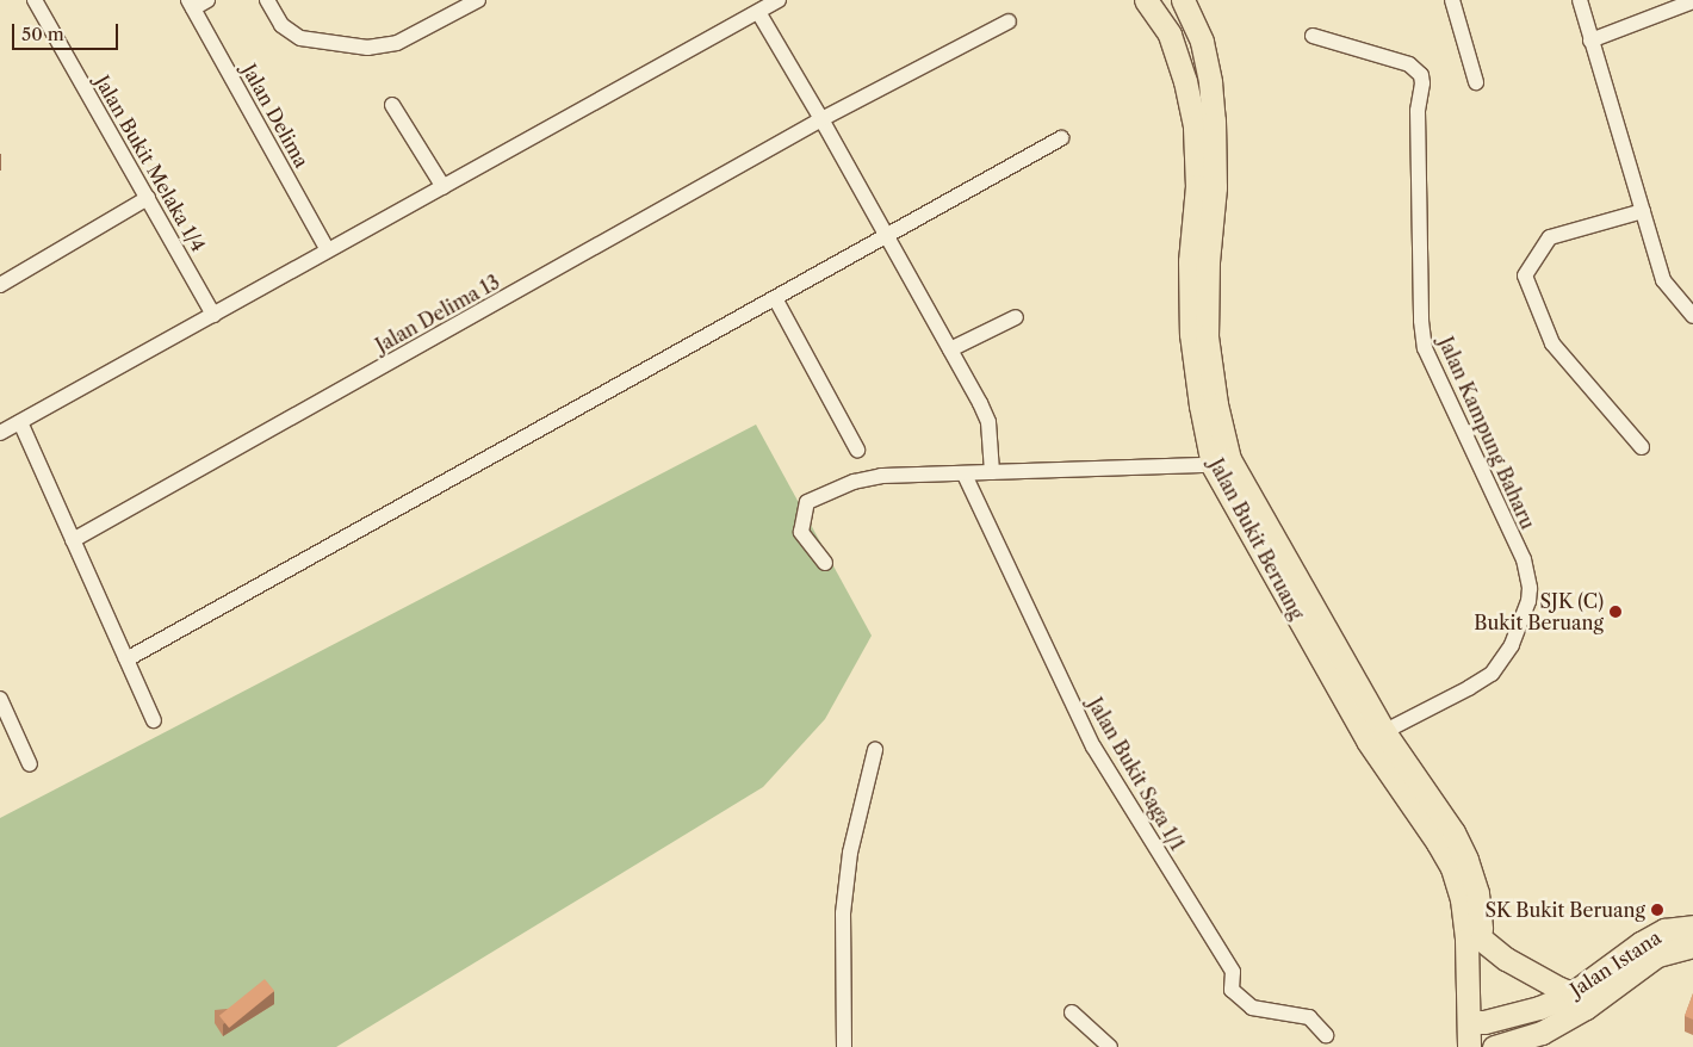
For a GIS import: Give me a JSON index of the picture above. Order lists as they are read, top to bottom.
{
  "streets": {
    "main road": ["Jalan Bukit Beruang", "Jalan Istana"],
    "street": [
      "Jalan Delima",
      "Jalan Bukit Melaka 1/4",
      "Jalan Delima 13",
      "Jalan Kampung Baharu",
      "Jalan Bukit Saga 1/1"
    ]
  },
  "crossings": [
    ["Jalan Kampung Baharu", "Jalan Bukit Beruang"],
    ["Jalan Bukit Beruang", "Jalan Istana"]
  ],
  "places": ["SJK (C) Bukit Beruang", "SK Bukit Beruang"],
  "scale_bar": "50 m"
}
